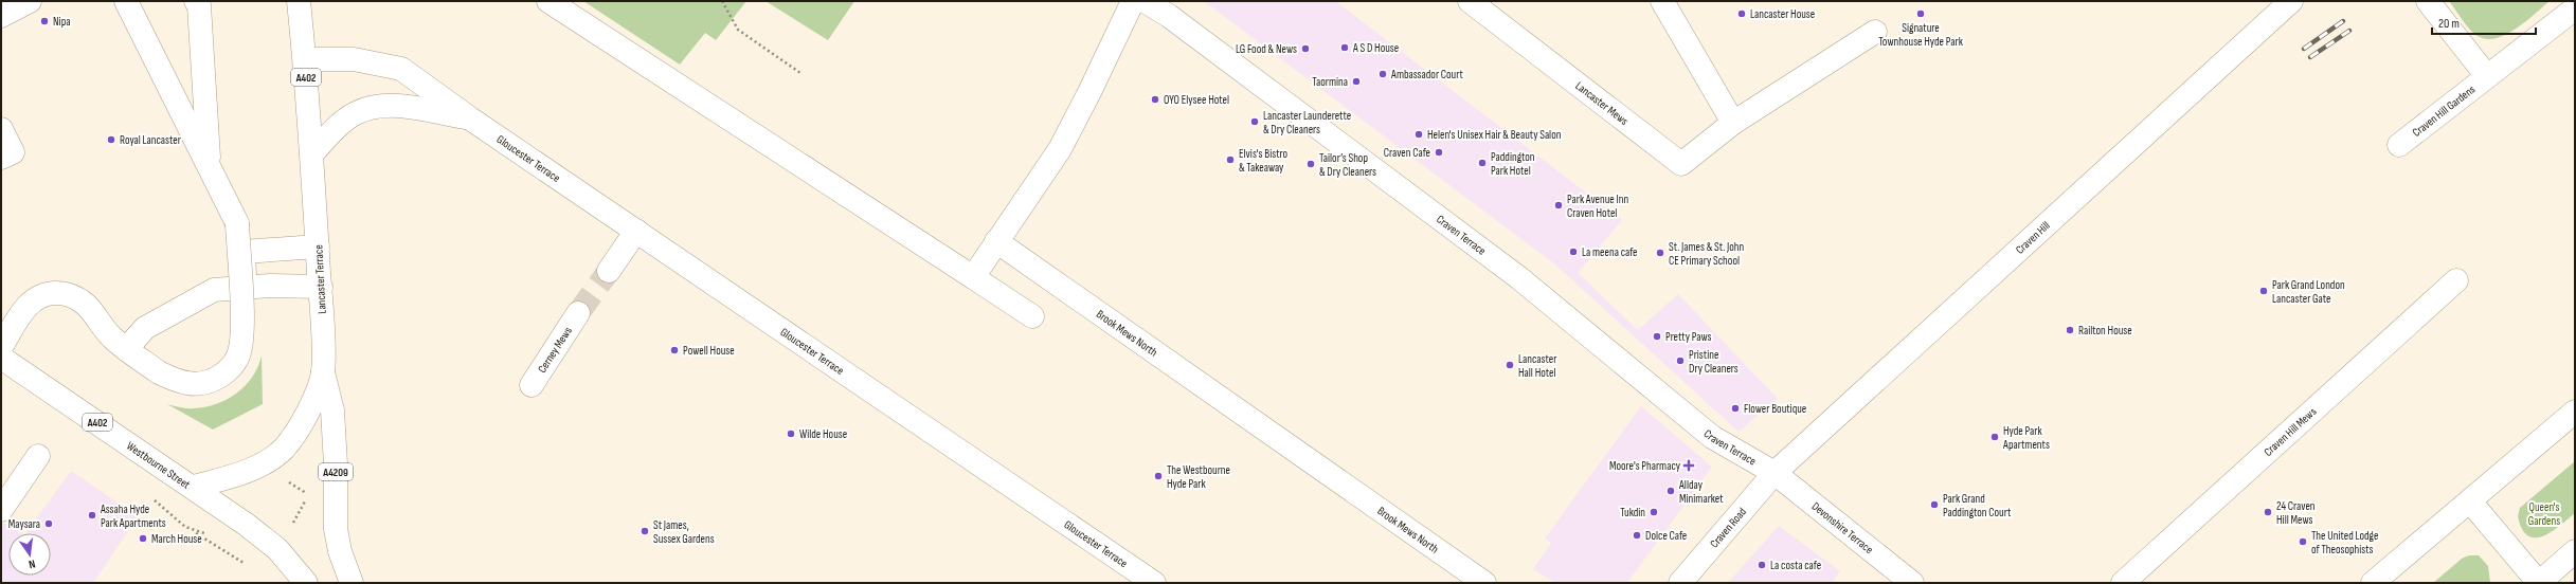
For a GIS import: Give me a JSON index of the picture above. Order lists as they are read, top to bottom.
{
  "streets": {
    "street": [
      "A402",
      "Lancaster Mews",
      "Craven Hill Gardens",
      "Gloucester Terrace",
      "Craven Terrace",
      "Craven Hill",
      "Lancaster Terrace",
      "Brook Mews North",
      "Cerney Mews",
      "Craven Hill Mews",
      "Westbourne Street",
      "A4209",
      "Craven Road",
      "Devonshire Terrace"
    ]
  },
  "crossings": [
    ["Gloucester Terrace", "Lancaster Terrace"],
    ["Craven Terrace", "Craven Hill"],
    ["Craven Terrace", "Craven Road"],
    ["Craven Terrace", "Devonshire Terrace"],
    ["Craven Hill", "Craven Road"],
    ["Craven Hill", "Devonshire Terrace"],
    ["Lancaster Terrace", "Westbourne Street"],
    ["Lancaster Terrace", "A4209"],
    ["Craven Road", "Devonshire Terrace"]
  ],
  "parks": ["Queen's Gardens"],
  "places": {
    "other": [
      "Lancaster House",
      "Signature Townhouse Hyde Park",
      "Nipa",
      "A S D House",
      "LG Food & News",
      "Ambassador Court",
      "Taormina",
      "OYO Elysee Hotel",
      "Lancaster Launderette & Dry Cleaners",
      "Helen's Unisex Hair & Beauty Salon",
      "Royal Lancaster",
      "Craven Cafe",
      "Elvis's Bistro & Takeaway",
      "Paddington Park Hotel",
      "Tailor’s Shop & Dry Cleaners",
      "Park Avenue Inn Craven Hotel",
      "La meena cafe",
      "St. James & St. John CE Primary School",
      "Park Grand London Lancaster Gate",
      "Railton House",
      "Pretty Paws",
      "Powell House",
      "Pristine Dry Cleaners",
      "Lancaster Hall Hotel",
      "Flower Boutique",
      "Wilde House",
      "Hyde Park Apartments",
      "The Westbourne Hyde Park",
      "Allday Minimarket",
      "Park Grand Paddington Court",
      "Tukdin",
      "24 Craven Hill Mews",
      "Assaha Hyde Park Apartments",
      "Maysara",
      "St James, Sussex Gardens",
      "Dolce Cafe",
      "March House",
      "The United Lodge of Theosophists",
      "La costa cafe"
    ],
    "health": ["Moore's Pharmacy"]
  },
  "scale_bar": "20 m",
  "north": "bottom"
}
